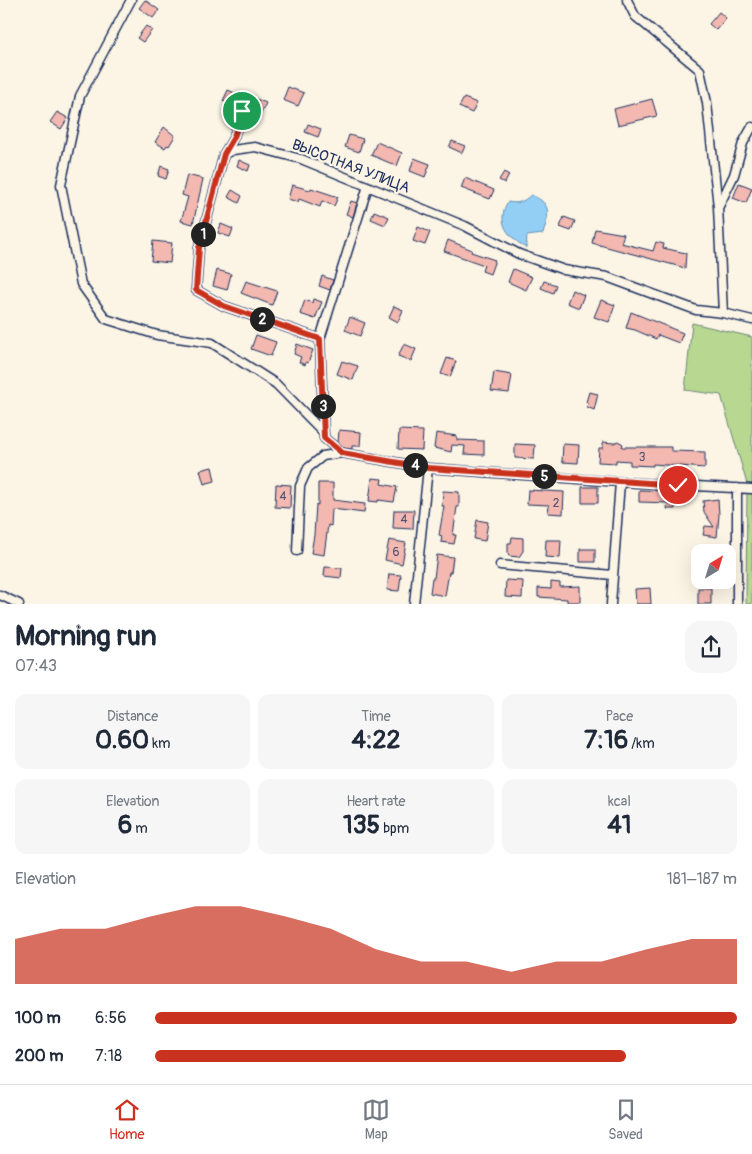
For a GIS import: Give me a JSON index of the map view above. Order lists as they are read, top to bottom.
{
  "streets": {
    "street": ["ВЫСОТНАЯ УЛИЦА"]
  },
  "house_numbers": [
    "3",
    "4",
    "2",
    "4",
    "6"
  ],
  "north": "top right",
  "page": {
    "pins": [
      "1",
      "2",
      "3",
      "4",
      "5"
    ],
    "heading": ["Morning run", "07:43"],
    "stats": [
      ["Distance", "0.60 km"],
      ["Time", "4:22"],
      ["Pace", "7:16 /km"],
      ["Elevation", "6 m"],
      ["Heart rate", "135 bpm"],
      ["kcal", "41"]
    ],
    "chart": ["Elevation", "181–187 m"],
    "list": [
      {
        "name": "100 m",
        "note": "6:56"
      },
      {
        "name": "200 m",
        "note": "7:18"
      }
    ],
    "tabs": ["Home", "Map", "Saved"]
  }
}
